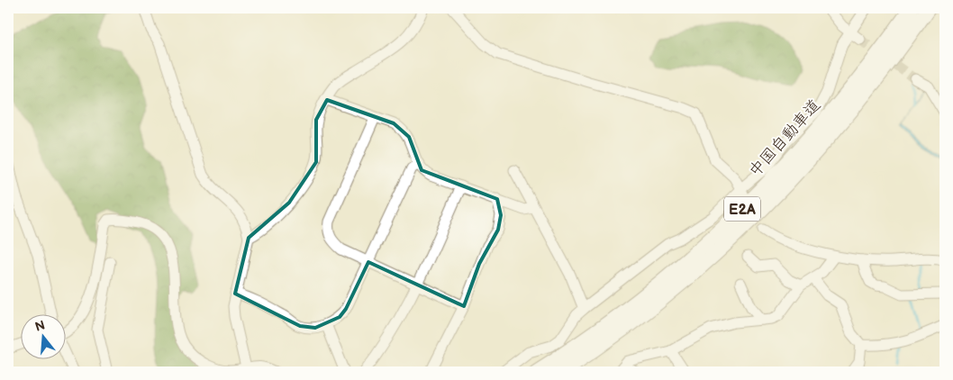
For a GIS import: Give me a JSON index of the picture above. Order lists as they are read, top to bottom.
{
  "streets": {
    "highway": ["中国自動車道", "E2A"]
  },
  "north": "top"
}
